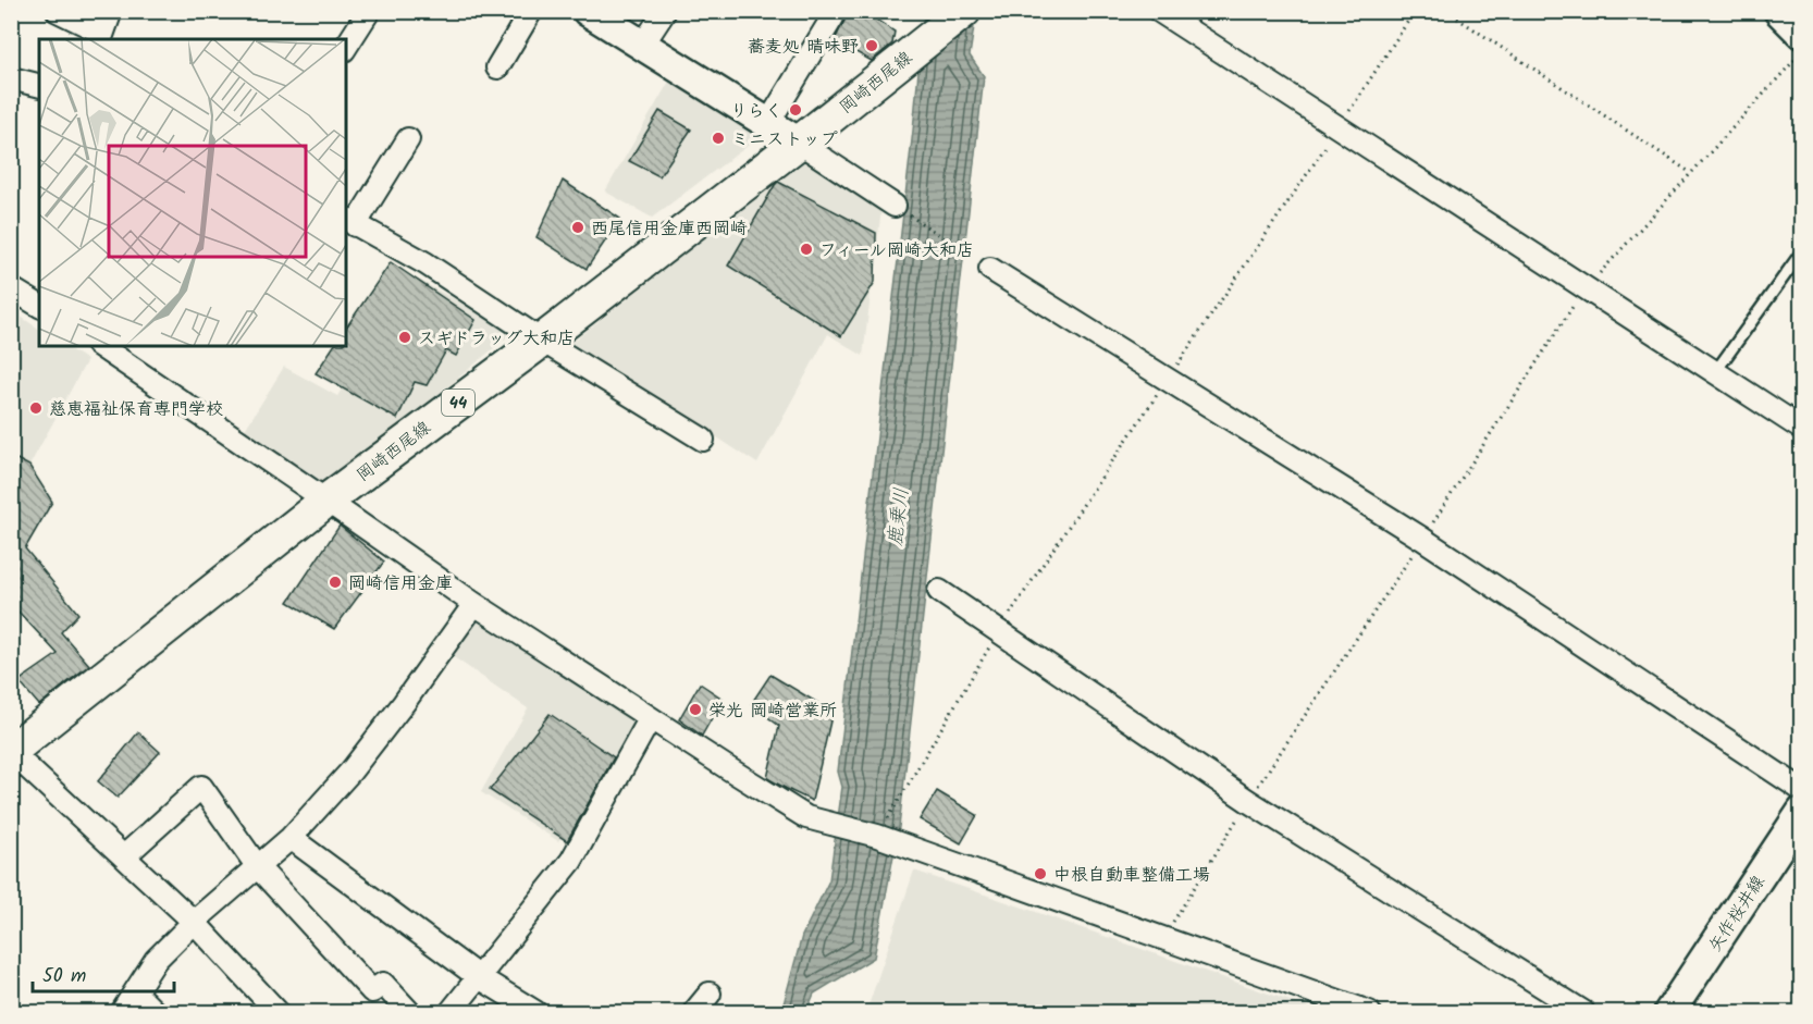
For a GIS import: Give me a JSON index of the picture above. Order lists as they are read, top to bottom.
{
  "streets": {
    "main road": ["岡崎西尾線", "44"],
    "street": ["矢作桜井線"]
  },
  "water": ["鹿乗川"],
  "places": [
    "蕎麦処 晴味野",
    "りらく",
    "ミニストップ",
    "西尾信用金庫西岡崎",
    "フィール岡崎大和店",
    "スギドラッグ大和店",
    "慈恵福祉保育専門学校",
    "岡崎信用金庫",
    "栄光 岡崎営業所",
    "中根自動車整備工場"
  ],
  "scale_bar": "50 m"
}
